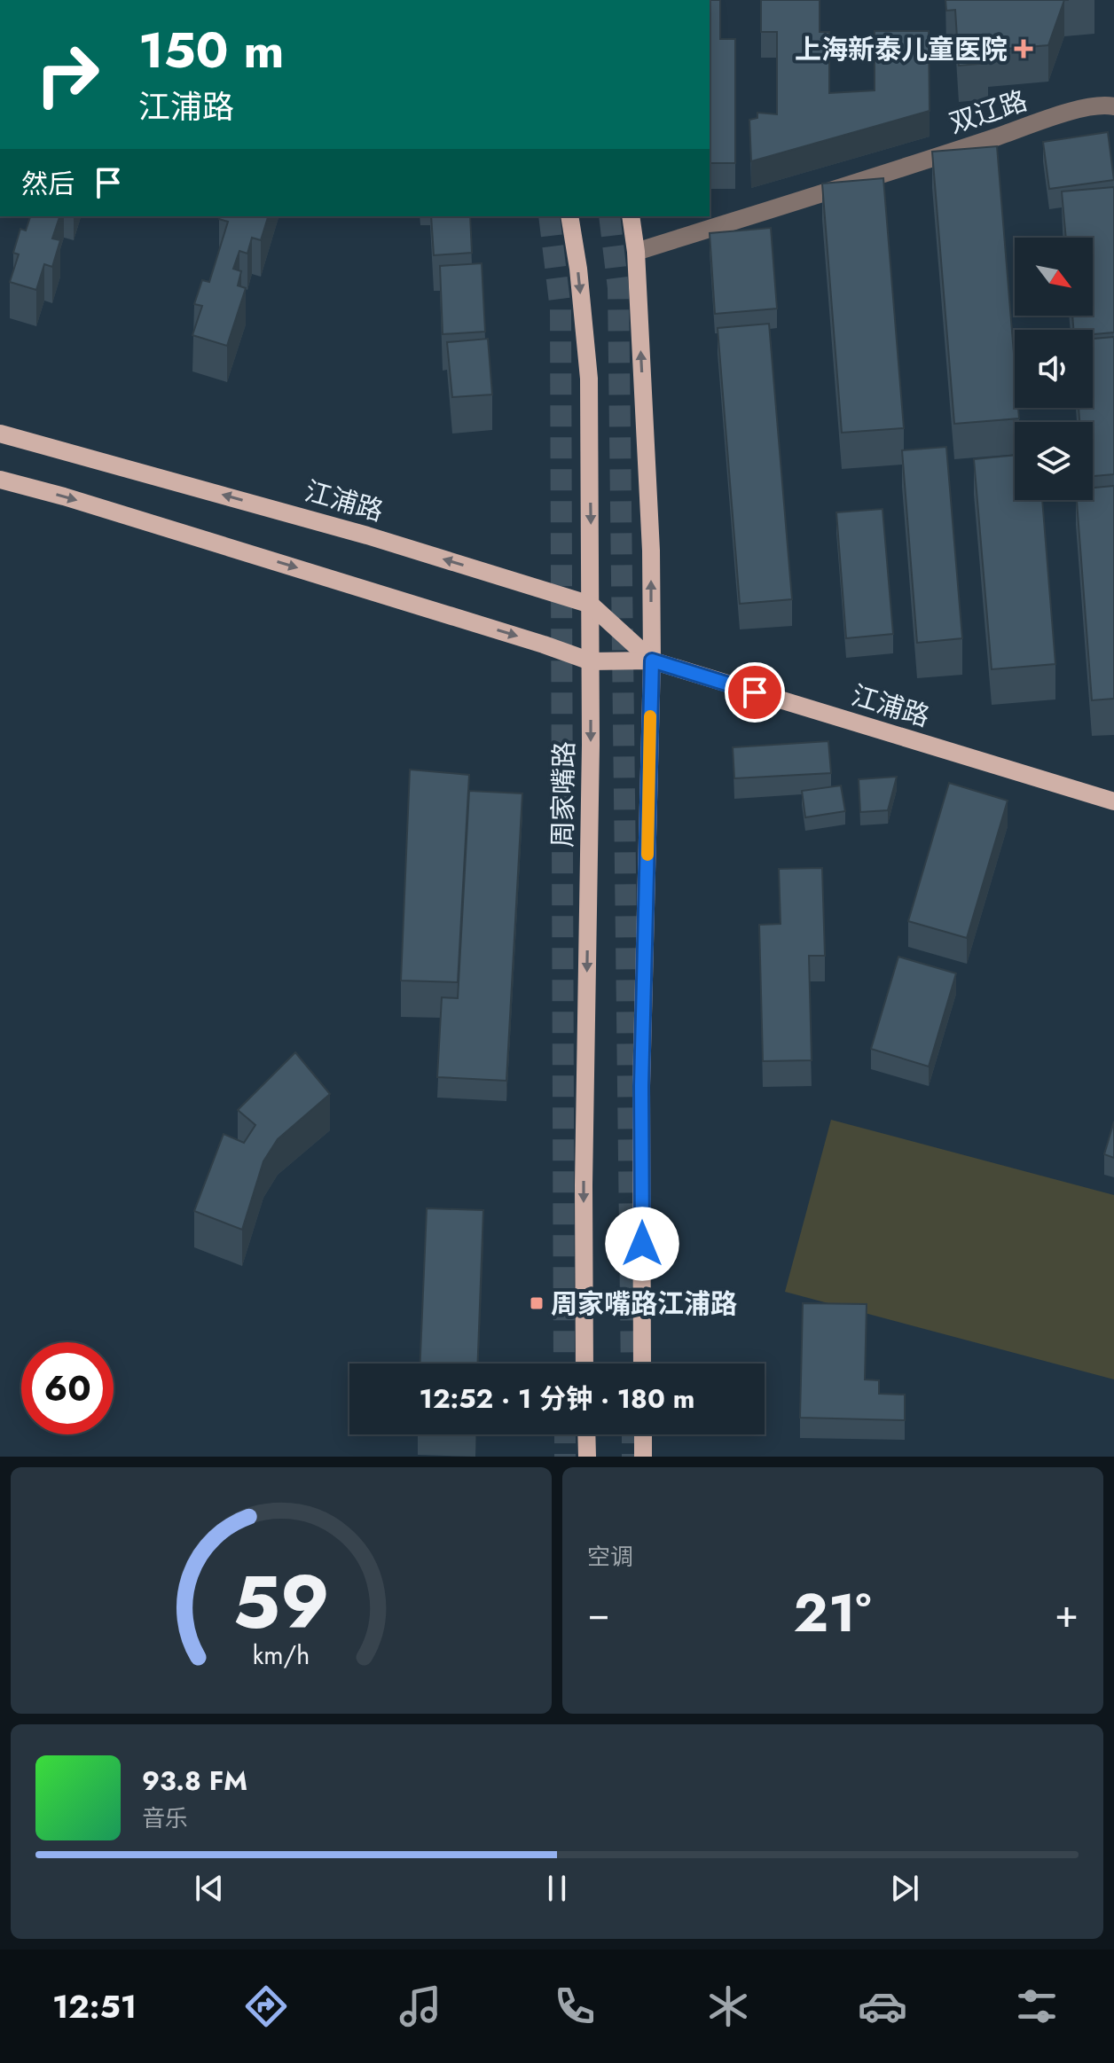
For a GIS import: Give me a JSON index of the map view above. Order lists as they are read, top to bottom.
{
  "streets": {
    "main road": ["江浦路", "周家嘴路"],
    "street": ["双辽路"]
  },
  "crossings": [
    ["江浦路", "周家嘴路"]
  ],
  "places": {
    "health": ["上海新泰儿童医院"],
    "transit": ["周家嘴路江浦路"]
  },
  "north": "bottom right",
  "page": {
    "turn": ["150 m", "江浦路"],
    "then": "然后",
    "limit": "60",
    "trip": "12:52 · 1 分钟 · 180 m",
    "tile": "空调",
    "heat": ["−", "21°", "+"],
    "song": ["93.8 FM", "音乐"],
    "tabs": "12:51",
    "gauge": ["59", "km/h"]
  }
}
